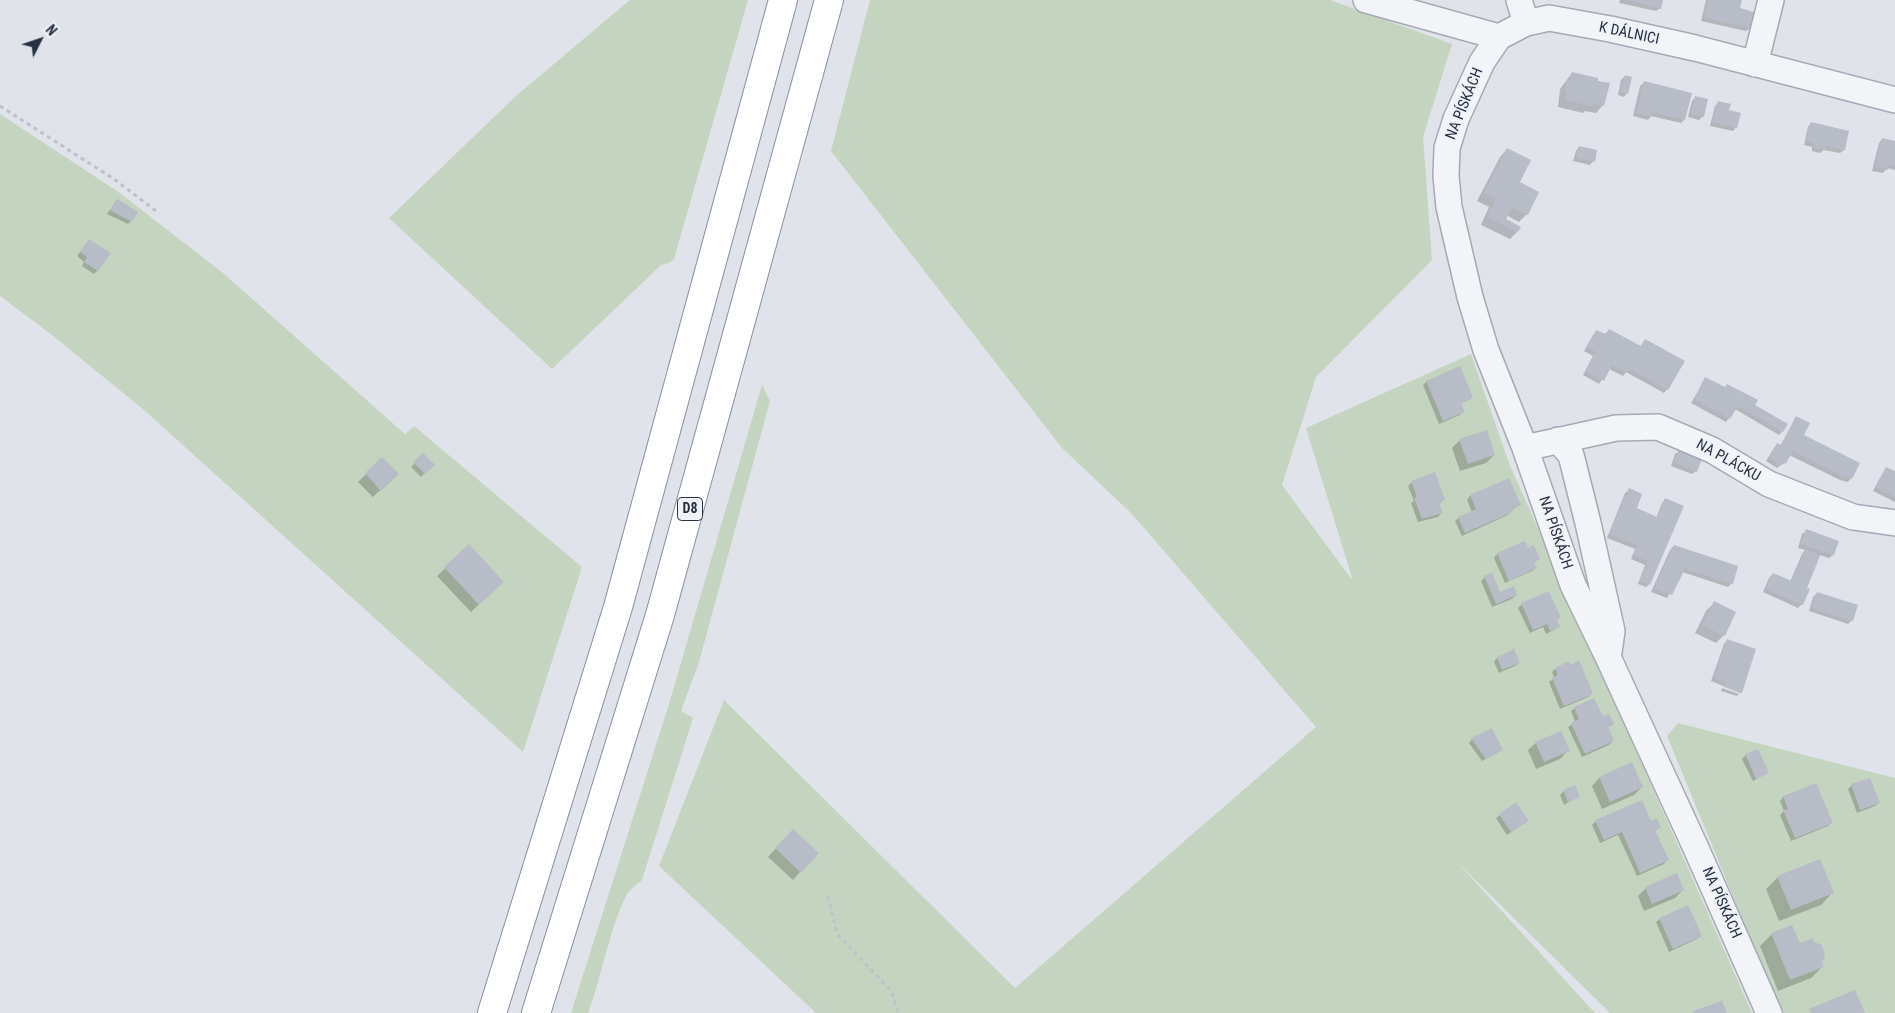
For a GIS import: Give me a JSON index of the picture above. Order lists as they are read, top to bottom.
{
  "streets": {
    "highway": ["D8"],
    "street": ["K DÁLNICI", "NA PÍSKÁCH", "NA PLÁCKU"]
  },
  "crossings": [
    ["K DÁLNICI", "NA PÍSKÁCH"],
    ["NA PÍSKÁCH", "NA PLÁCKU"]
  ],
  "north": "top right"
}
